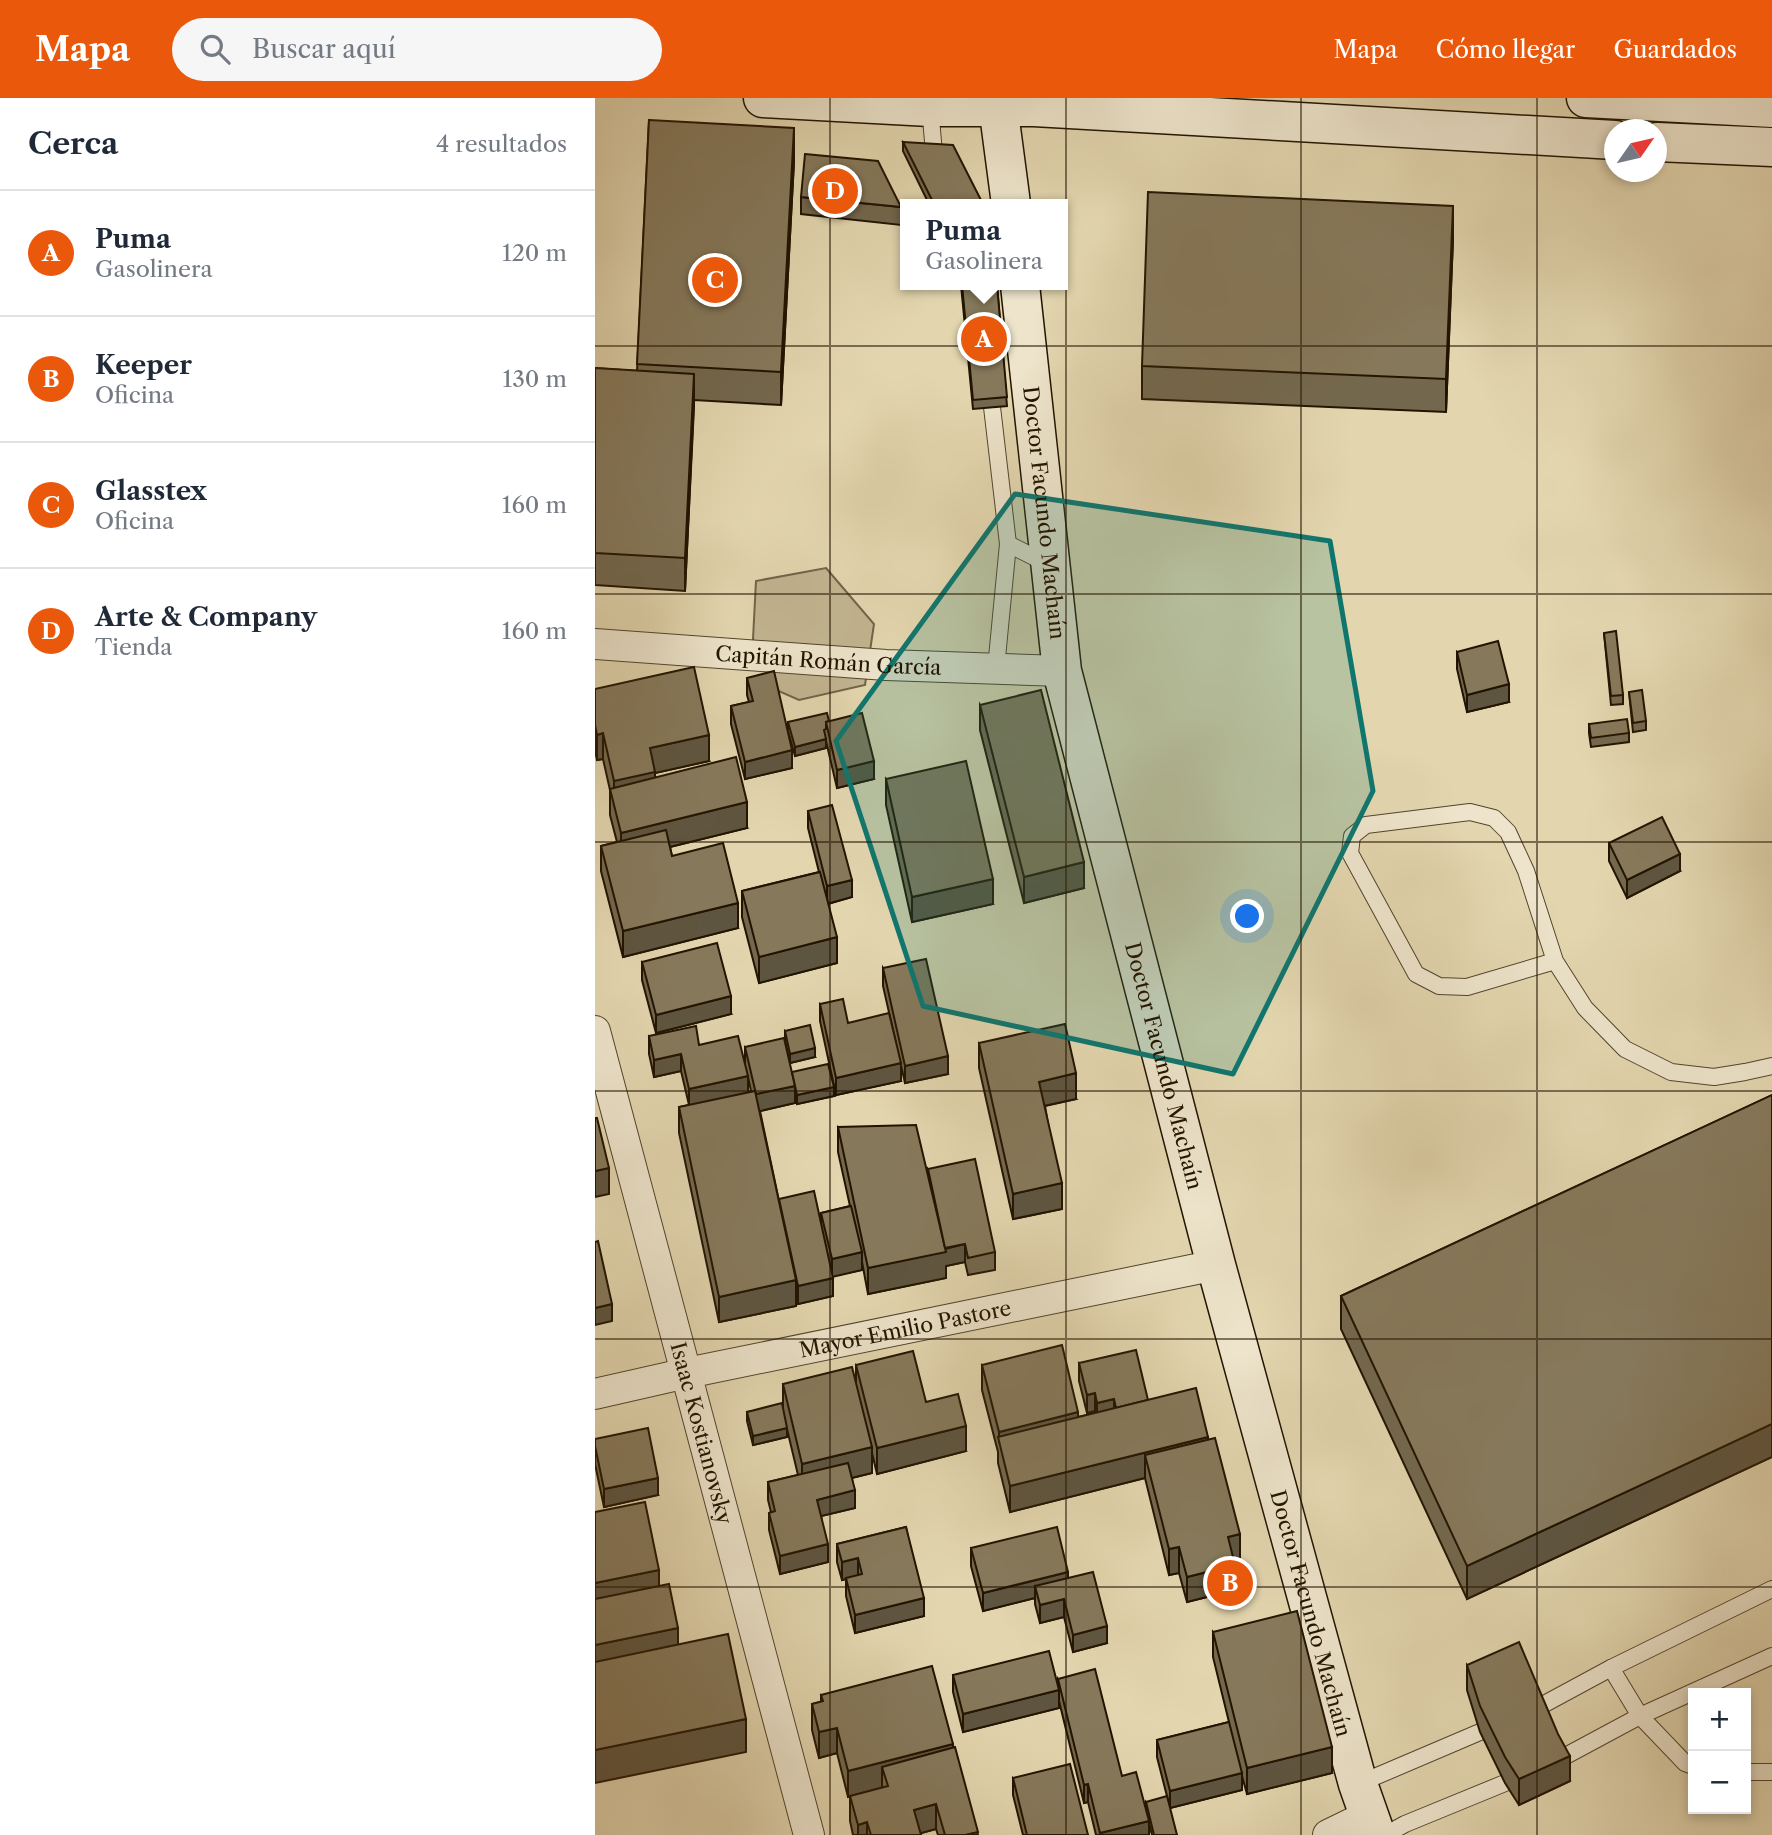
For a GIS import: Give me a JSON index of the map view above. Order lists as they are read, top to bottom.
{
  "streets": {
    "main road": ["Doctor Facundo Machaín"],
    "street": ["Capitán Román García", "Mayor Emilio Pastore", "Isaac Kostianovsky"]
  },
  "crossings": [
    ["Doctor Facundo Machaín", "Capitán Román García"],
    ["Doctor Facundo Machaín", "Mayor Emilio Pastore"],
    ["Mayor Emilio Pastore", "Isaac Kostianovsky"]
  ],
  "north": "top right",
  "page": {
    "header": "Mapa",
    "search": "Buscar aquí",
    "nav": ["Mapa", "Cómo llegar", "Guardados"],
    "heading": ["Cerca", "4 resultados"],
    "pins": [
      "D",
      "C",
      "A",
      "B"
    ],
    "list": [
      {
        "mark": "A",
        "name": "Puma",
        "note": "Gasolinera",
        "value": "120 m"
      },
      {
        "mark": "B",
        "name": "Keeper",
        "note": "Oficina",
        "value": "130 m"
      },
      {
        "mark": "C",
        "name": "Glasstex",
        "note": "Oficina",
        "value": "160 m"
      },
      {
        "mark": "D",
        "name": "Arte & Company",
        "note": "Tienda",
        "value": "160 m"
      }
    ],
    "popup": ["Puma", "Gasolinera"],
    "map_buttons": ["+", "−"]
  }
}
